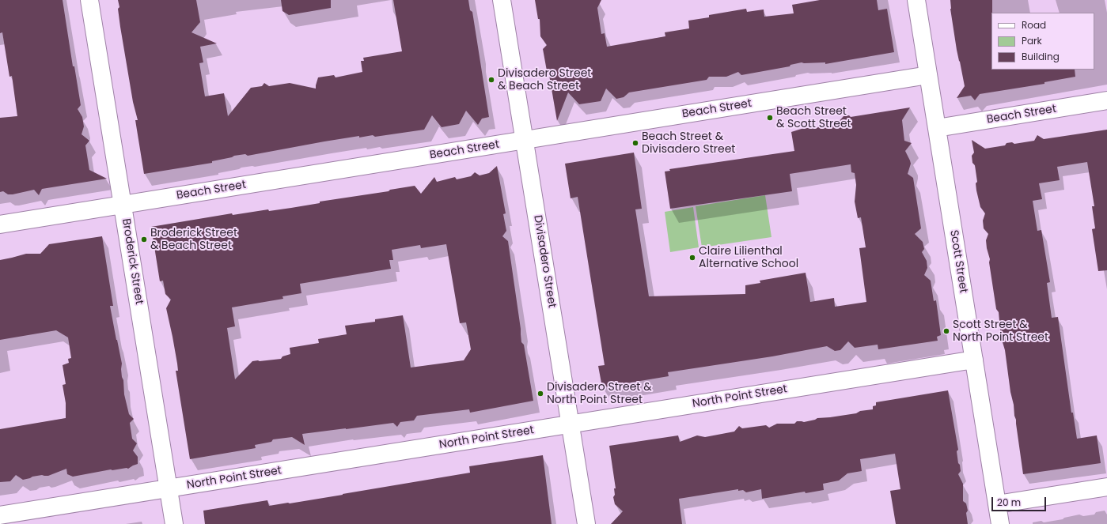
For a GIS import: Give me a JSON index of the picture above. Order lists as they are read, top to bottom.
{
  "streets": {
    "street": [
      "Beach Street",
      "Broderick Street",
      "Divisadero Street",
      "Scott Street",
      "North Point Street"
    ]
  },
  "crossings": [
    ["Beach Street", "Broderick Street"],
    ["Beach Street", "Divisadero Street"],
    ["Beach Street", "Scott Street"],
    ["Broderick Street", "North Point Street"],
    ["Divisadero Street", "North Point Street"],
    ["Scott Street", "North Point Street"]
  ],
  "places": [
    "Divisadero Street & Beach Street",
    "Beach Street & Scott Street",
    "Beach Street & Divisadero Street",
    "Broderick Street & Beach Street",
    "Claire Lilienthal Alternative School",
    "Scott Street & North Point Street",
    "Divisadero Street & North Point Street"
  ],
  "legend": ["Road", "Park", "Building"],
  "scale_bar": "20 m"
}
